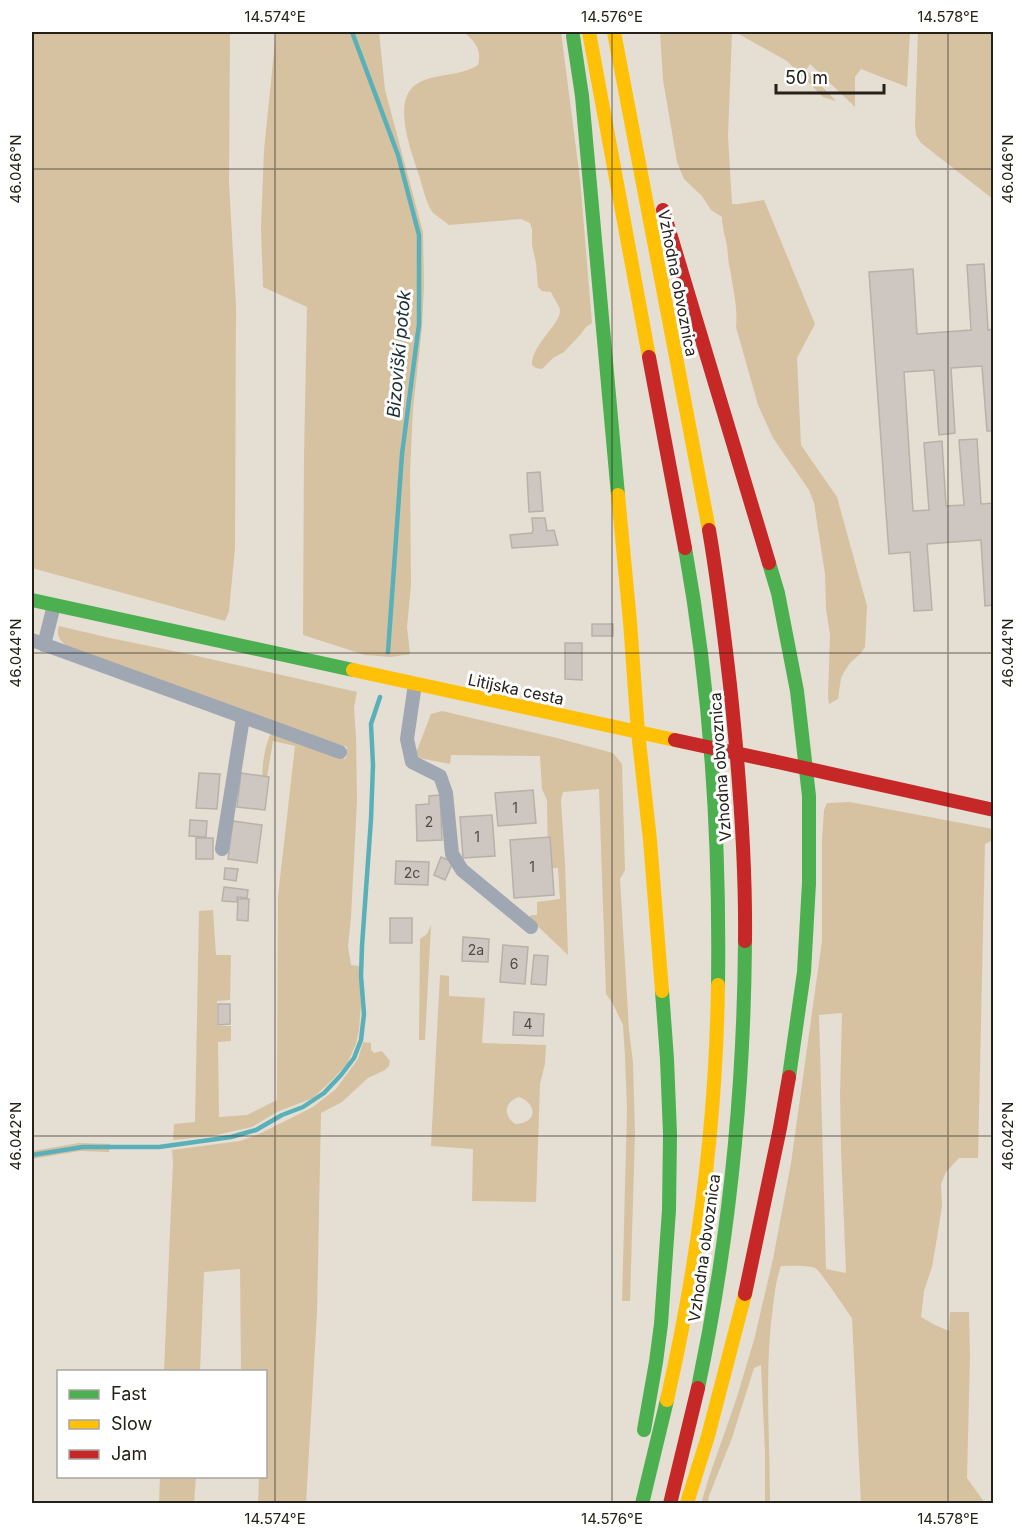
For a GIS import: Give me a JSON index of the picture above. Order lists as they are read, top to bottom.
{
  "streets": {
    "main road": ["Vzhodna obvoznica", "Litijska cesta"]
  },
  "water": ["Bizoviški potok"],
  "house_numbers": [
    "1",
    "2",
    "1",
    "1",
    "2c",
    "2a",
    "6",
    "4"
  ],
  "legend": ["Fast", "Slow", "Jam"],
  "scale_bar": "50 m",
  "coordinates": [
    "14.574°E",
    "14.576°E",
    "14.578°E",
    "46.046°N",
    "46.044°N",
    "46.042°N"
  ]
}
